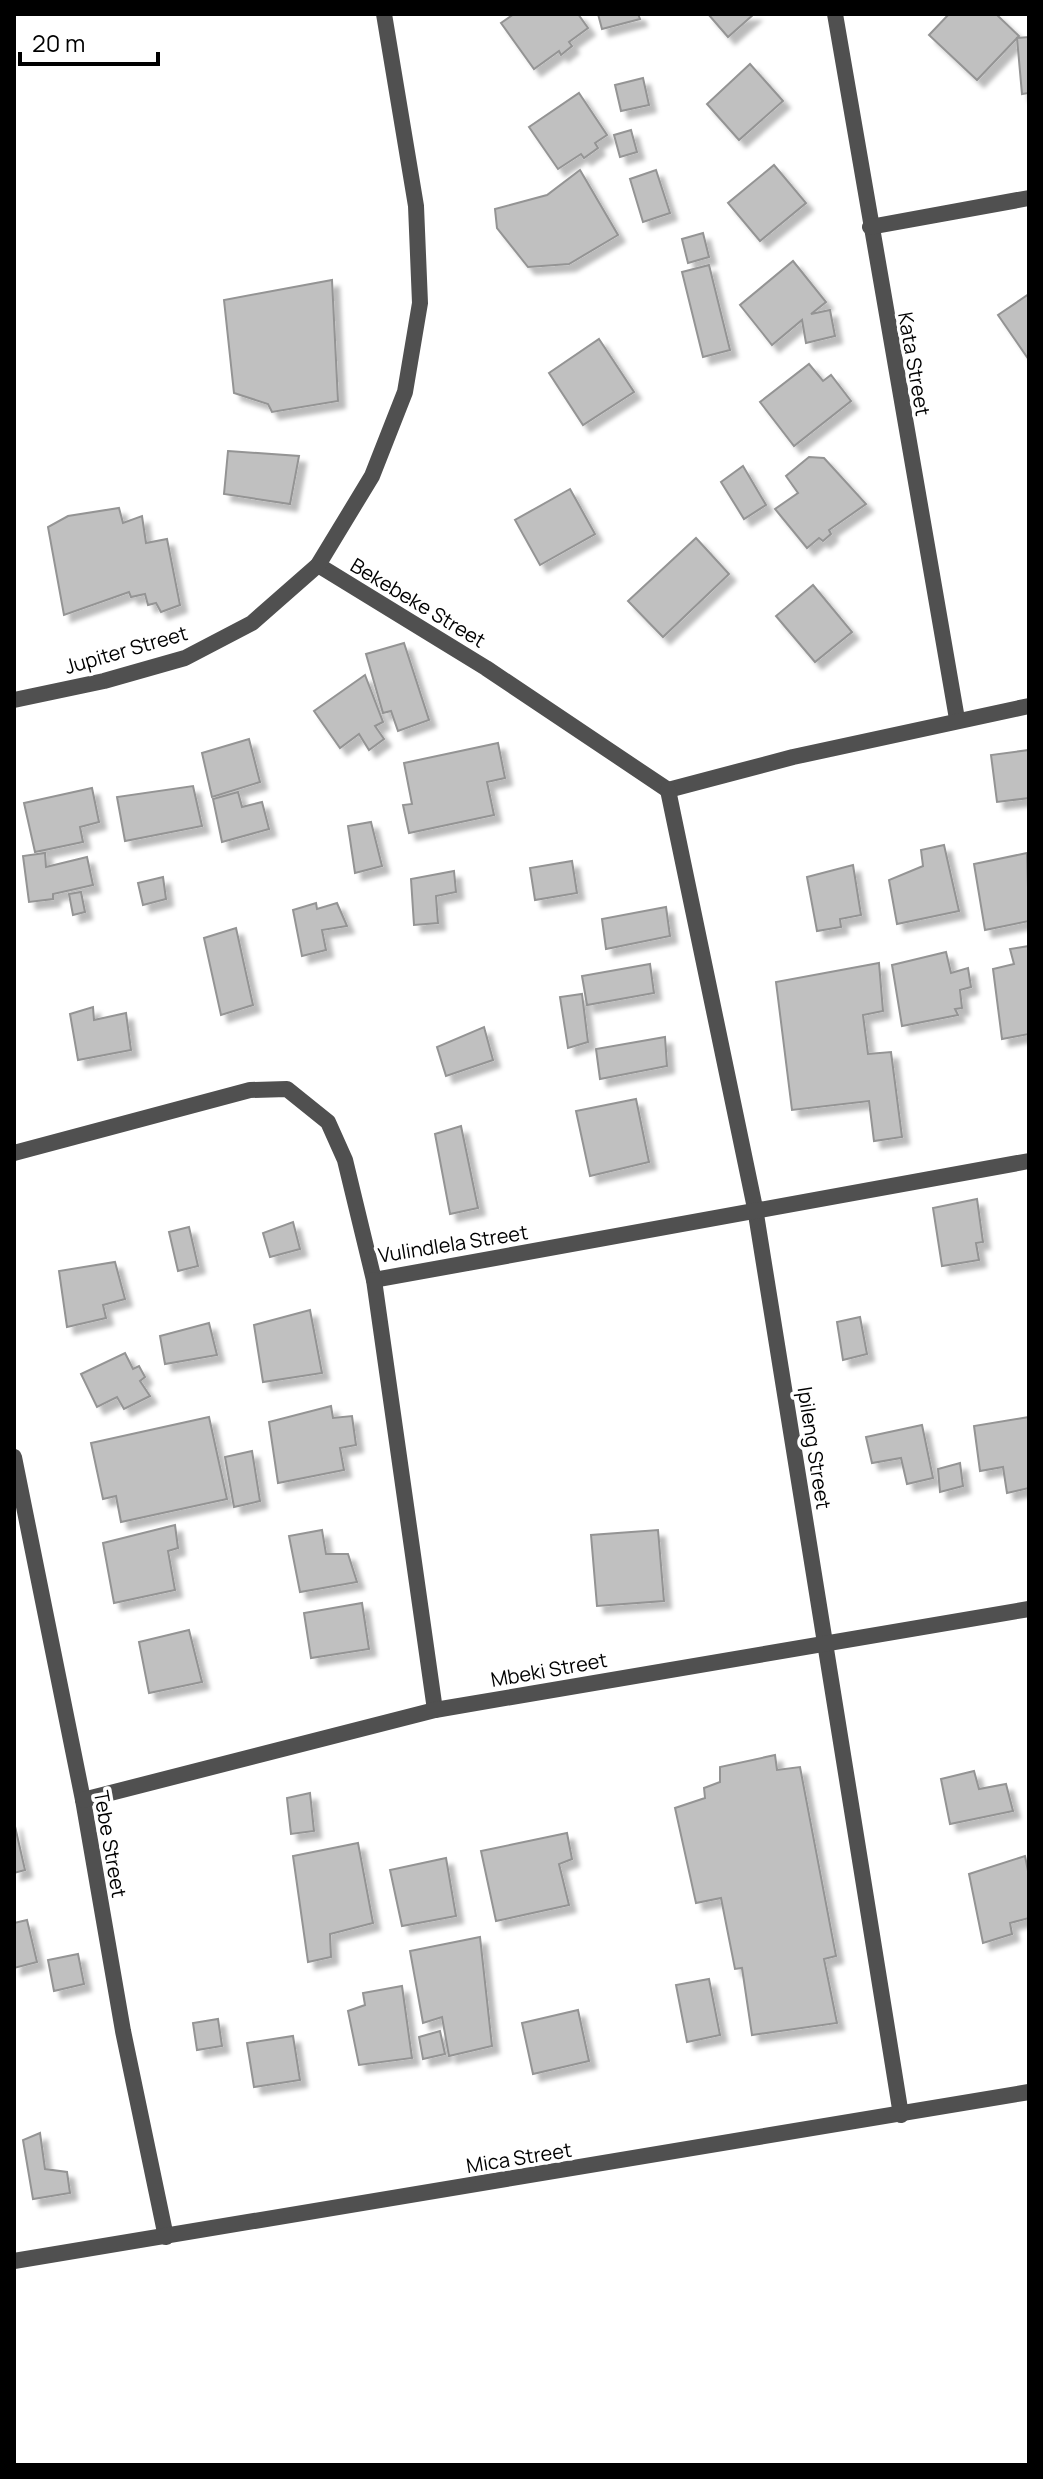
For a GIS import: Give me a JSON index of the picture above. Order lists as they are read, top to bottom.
{
  "streets": {
    "street": [
      "Kata Street",
      "Bekebeke Street",
      "Jupiter Street",
      "Vulindlela Street",
      "Ipileng Street",
      "Mbeki Street",
      "Tebe Street",
      "Mica Street"
    ]
  },
  "crossings": [
    ["Bekebeke Street", "Jupiter Street"],
    ["Bekebeke Street", "Ipileng Street"],
    ["Vulindlela Street", "Ipileng Street"],
    ["Ipileng Street", "Mbeki Street"],
    ["Ipileng Street", "Mica Street"],
    ["Mbeki Street", "Tebe Street"],
    ["Tebe Street", "Mica Street"]
  ],
  "scale_bar": "20 m"
}
